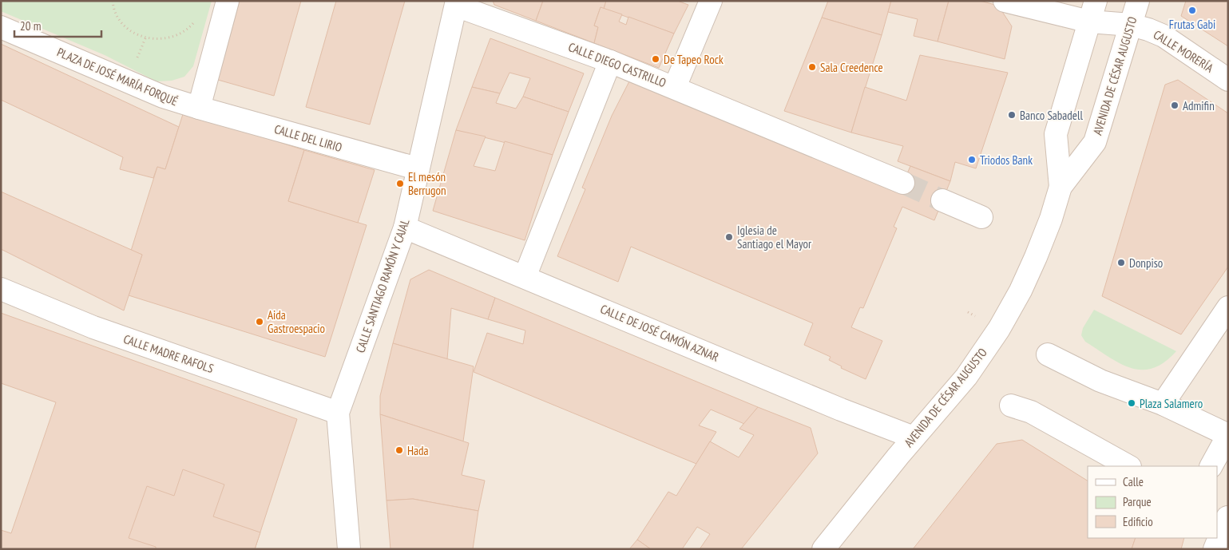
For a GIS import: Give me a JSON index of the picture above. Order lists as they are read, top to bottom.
{
  "streets": {
    "street": [
      "CALLE MORERÍA",
      "CALLE DIEGO CASTRILLO",
      "AVENIDA DE CÉSAR AUGUSTO",
      "PLAZA DE JOSÉ MARÍA FORQUÉ",
      "CALLE DEL LIRIO",
      "CALLE SANTIAGO RAMÓN Y CAJAL",
      "CALLE DE JOSÉ CAMÓN AZNAR",
      "CALLE MADRE RAFOLS"
    ]
  },
  "crossings": [
    ["CALLE MORERÍA", "AVENIDA DE CÉSAR AUGUSTO"],
    ["CALLE DIEGO CASTRILLO", "CALLE SANTIAGO RAMÓN Y CAJAL"],
    ["AVENIDA DE CÉSAR AUGUSTO", "CALLE DE JOSÉ CAMÓN AZNAR"],
    ["PLAZA DE JOSÉ MARÍA FORQUÉ", "CALLE DEL LIRIO"],
    ["CALLE DEL LIRIO", "CALLE SANTIAGO RAMÓN Y CAJAL"],
    ["CALLE SANTIAGO RAMÓN Y CAJAL", "CALLE DE JOSÉ CAMÓN AZNAR"],
    ["CALLE SANTIAGO RAMÓN Y CAJAL", "CALLE MADRE RAFOLS"]
  ],
  "places": [
    "Frutas Gabi",
    "De Tapeo Rock",
    "Sala Creedence",
    "Admifin",
    "Banco Sabadell",
    "Triodos Bank",
    "El mesón Berrugon",
    "Iglesia de Santiago el Mayor",
    "Donpiso",
    "Aida Gastroespacio",
    "Plaza Salamero",
    "Hada"
  ],
  "legend": ["Calle", "Parque", "Edificio"],
  "scale_bar": "20 m"
}
